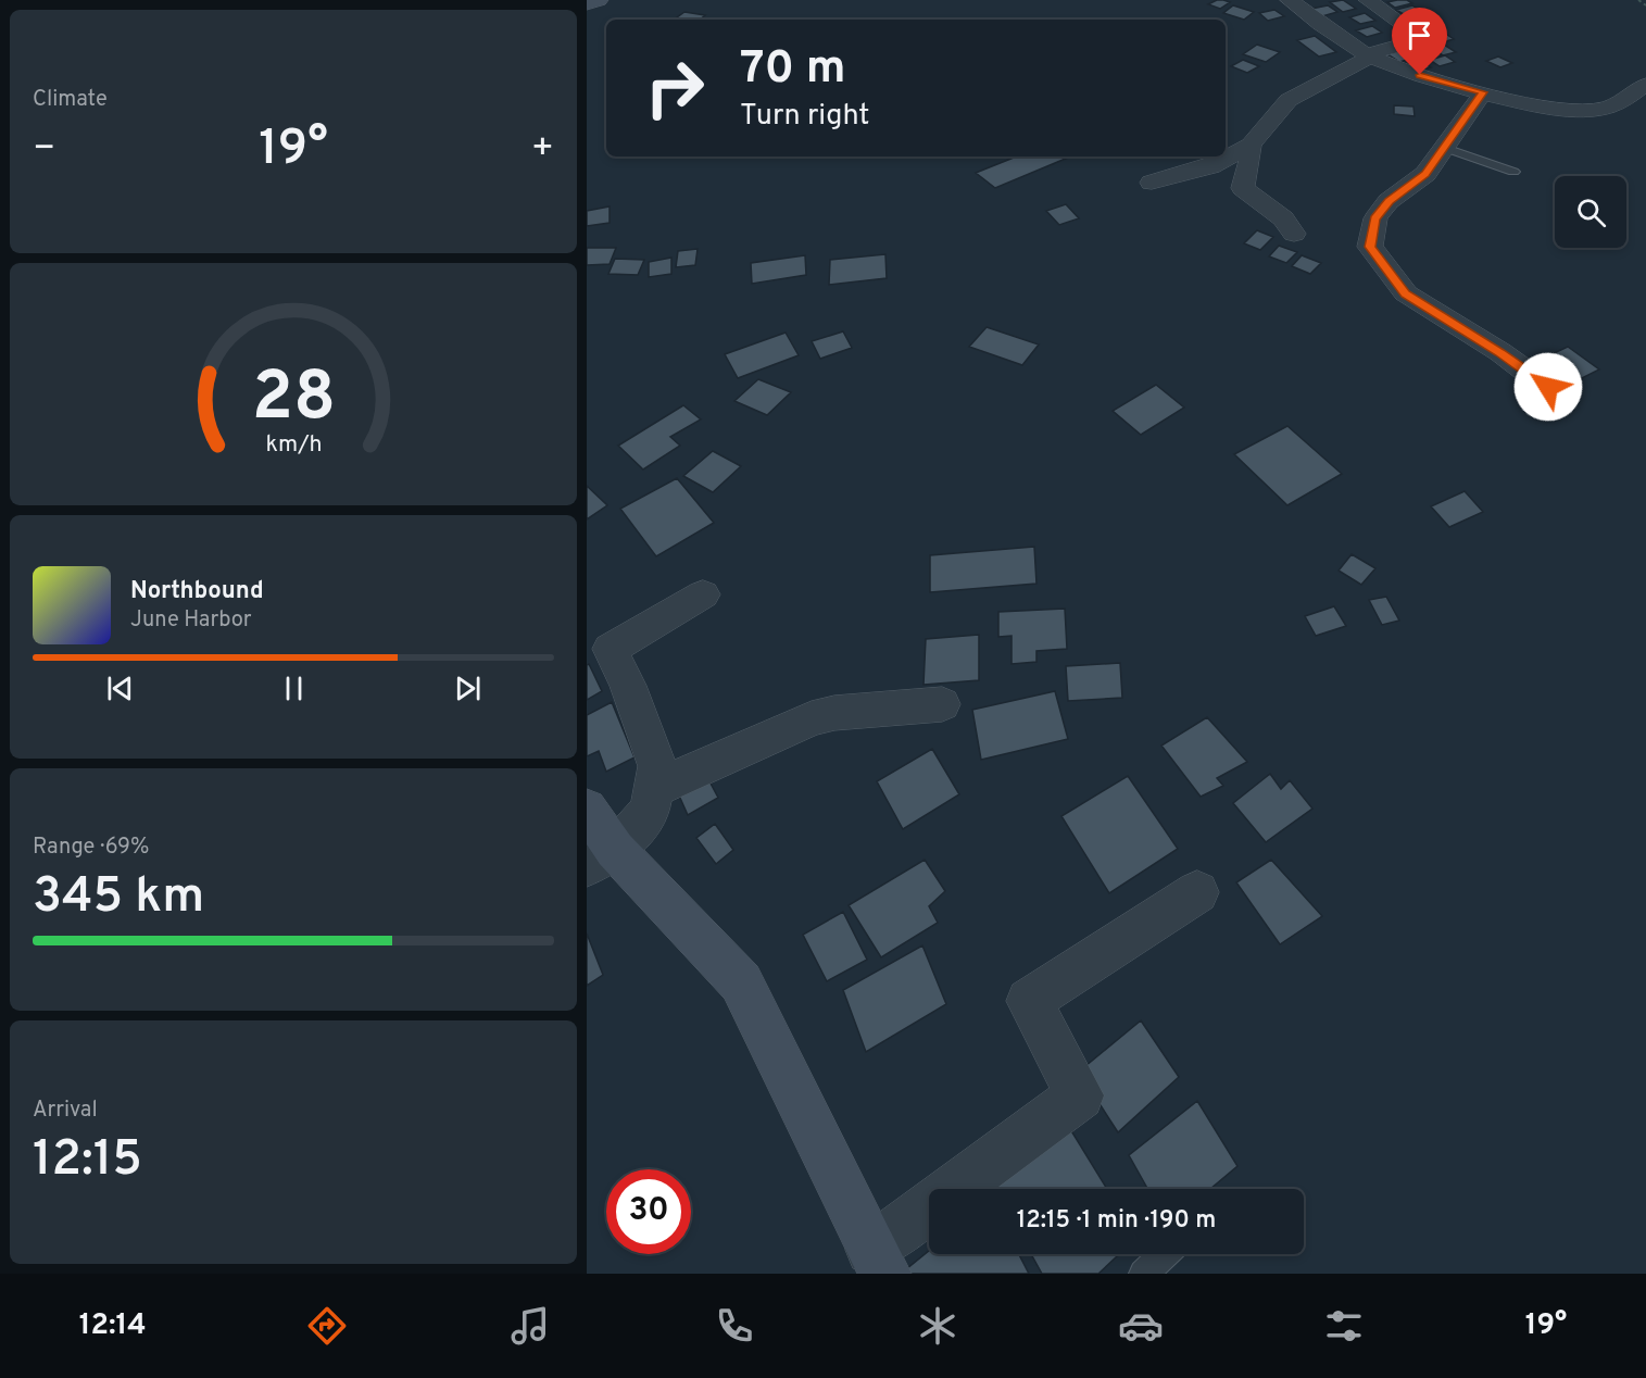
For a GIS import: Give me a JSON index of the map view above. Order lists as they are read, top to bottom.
{
  "page": {
    "tile": [
      "Climate",
      ["Range · 69%", "345 km"],
      ["Arrival", "12:15"]
    ],
    "turn": ["70 m", "Turn right"],
    "heat": ["−", "19°", "+"],
    "song": ["Northbound", "June Harbor"],
    "limit": "30",
    "trip": "12:15 · 1 min · 190 m",
    "tabs": ["12:14", "19°"],
    "gauge": ["28", "km/h"]
  }
}
